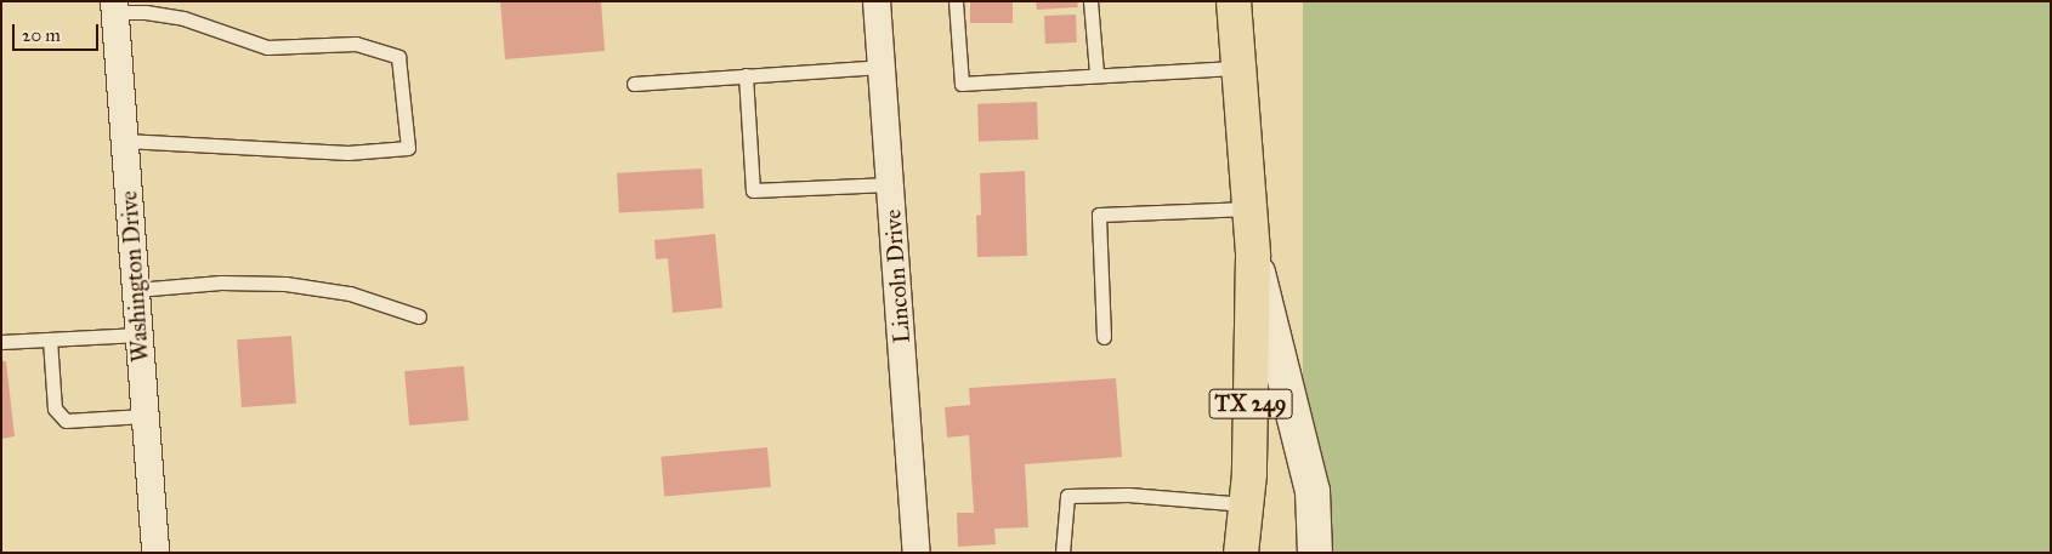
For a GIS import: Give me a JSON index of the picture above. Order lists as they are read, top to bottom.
{
  "streets": {
    "main road": ["TX 249"],
    "street": ["Washington Drive", "Lincoln Drive"]
  },
  "scale_bar": "20 m"
}
